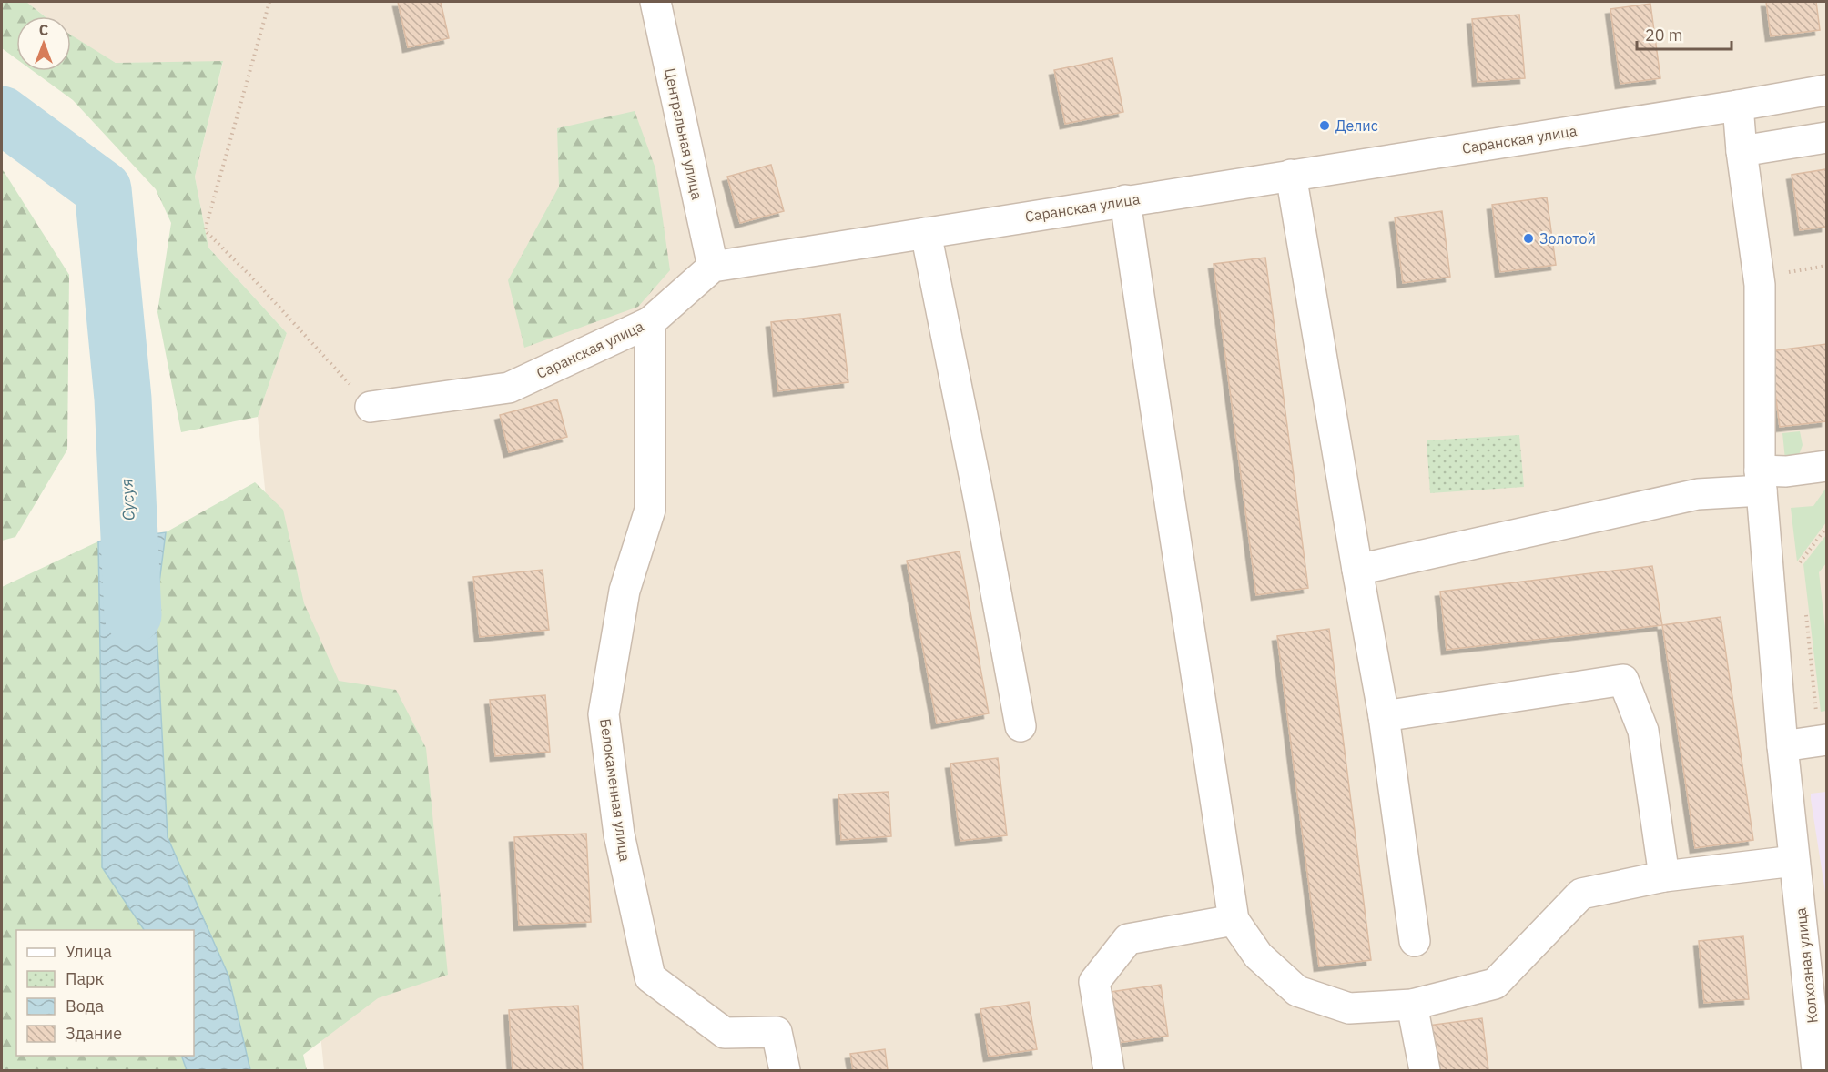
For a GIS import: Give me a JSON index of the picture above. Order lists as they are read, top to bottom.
{
  "streets": {
    "street": [
      "Центральная улица",
      "Саранская улица",
      "Белокаменная улица",
      "Колхозная улица"
    ]
  },
  "crossings": [
    ["Центральная улица", "Саранская улица"],
    ["Саранская улица", "Белокаменная улица"],
    ["Саранская улица", "Колхозная улица"]
  ],
  "water": ["Сусуя"],
  "places": ["Делис", "Золотой"],
  "legend": [
    "Улица",
    "Парк",
    "Вода",
    "Здание"
  ],
  "scale_bar": "20 m",
  "north": "top"
}
